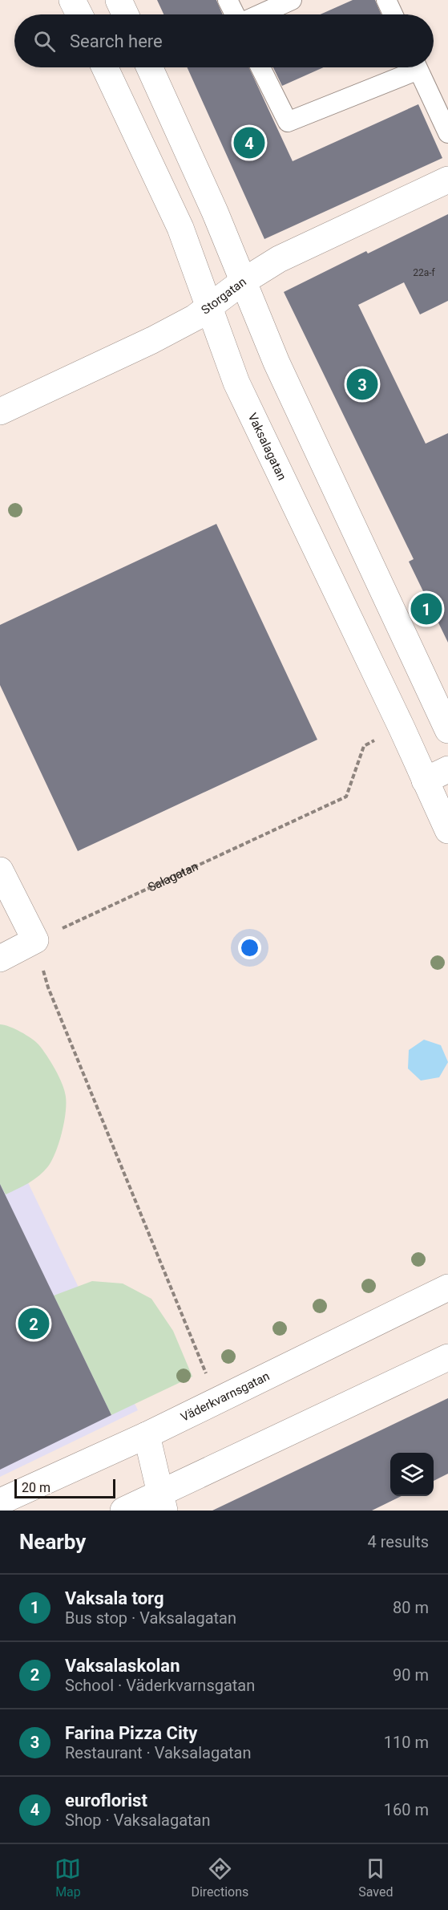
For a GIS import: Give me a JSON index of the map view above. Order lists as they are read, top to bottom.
{
  "streets": {
    "main road": ["Storgatan", "Vaksalagatan", "Väderkvarnsgatan"],
    "path": ["Salagatan"]
  },
  "crossings": [
    ["Storgatan", "Vaksalagatan"]
  ],
  "house_numbers": ["22a-f"],
  "scale_bar": "20 m",
  "page": {
    "search": "Search here",
    "pins": [
      "4",
      "3",
      "1",
      "2"
    ],
    "scale": "20 m",
    "heading": ["Nearby", "4 results"],
    "list": [
      {
        "mark": "1",
        "name": "Vaksala torg",
        "note": "Bus stop · Vaksalagatan",
        "value": "80 m"
      },
      {
        "mark": "2",
        "name": "Vaksalaskolan",
        "note": "School · Väderkvarnsgatan",
        "value": "90 m"
      },
      {
        "mark": "3",
        "name": "Farina Pizza City",
        "note": "Restaurant · Vaksalagatan",
        "value": "110 m"
      },
      {
        "mark": "4",
        "name": "euroflorist",
        "note": "Shop · Vaksalagatan",
        "value": "160 m"
      }
    ],
    "nav": ["Map", "Directions", "Saved"]
  }
}
